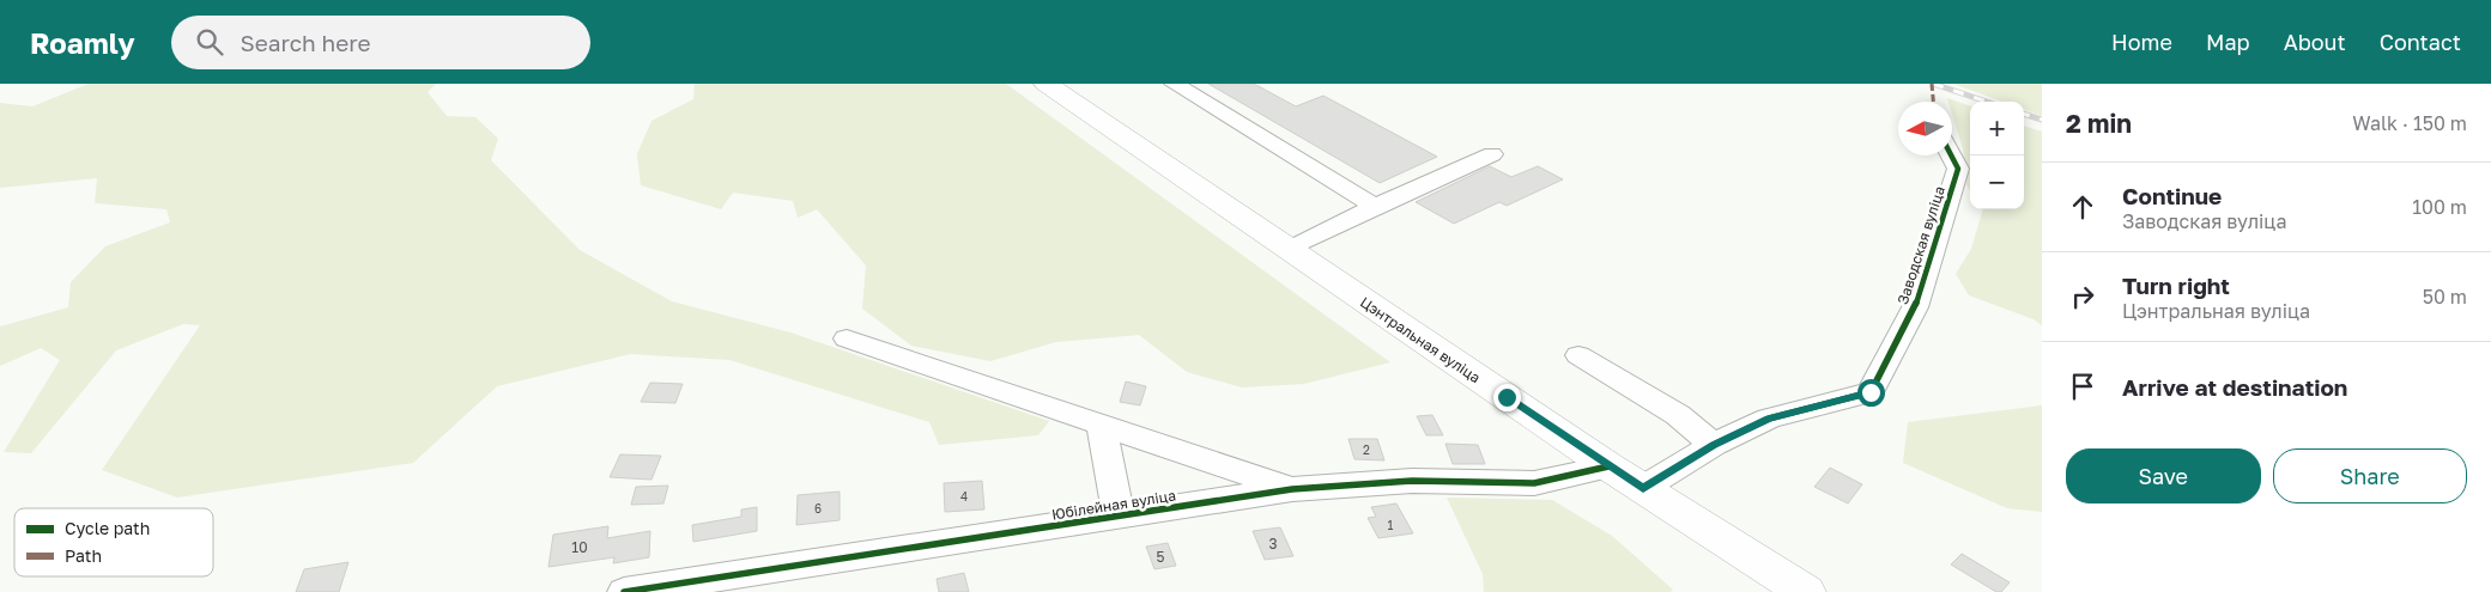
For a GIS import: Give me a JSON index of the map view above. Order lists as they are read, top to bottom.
{
  "streets": {
    "main road": ["Цэнтральная вуліца"],
    "street": ["Заводская вуліца", "Юбілейная вуліца"]
  },
  "crossings": [
    ["Заводская вуліца", "Цэнтральная вуліца"],
    ["Цэнтральная вуліца", "Юбілейная вуліца"]
  ],
  "house_numbers": [
    "2",
    "4",
    "6",
    "1",
    "3",
    "10",
    "5"
  ],
  "legend": ["Cycle path", "Path"],
  "north": "left",
  "page": {
    "header": "Roamly",
    "search": "Search here",
    "nav": [
      "Home",
      "Map",
      "About",
      "Contact"
    ],
    "heading": ["2 min", "Walk · 150 m"],
    "map_buttons": ["+", "−"],
    "list": [
      ["Continue", "Заводская вуліца", "100 m"],
      ["Turn right", "Цэнтральная вуліца", "50 m"],
      "Arrive at destination"
    ],
    "buttons": ["Save", "Share"]
  }
}
